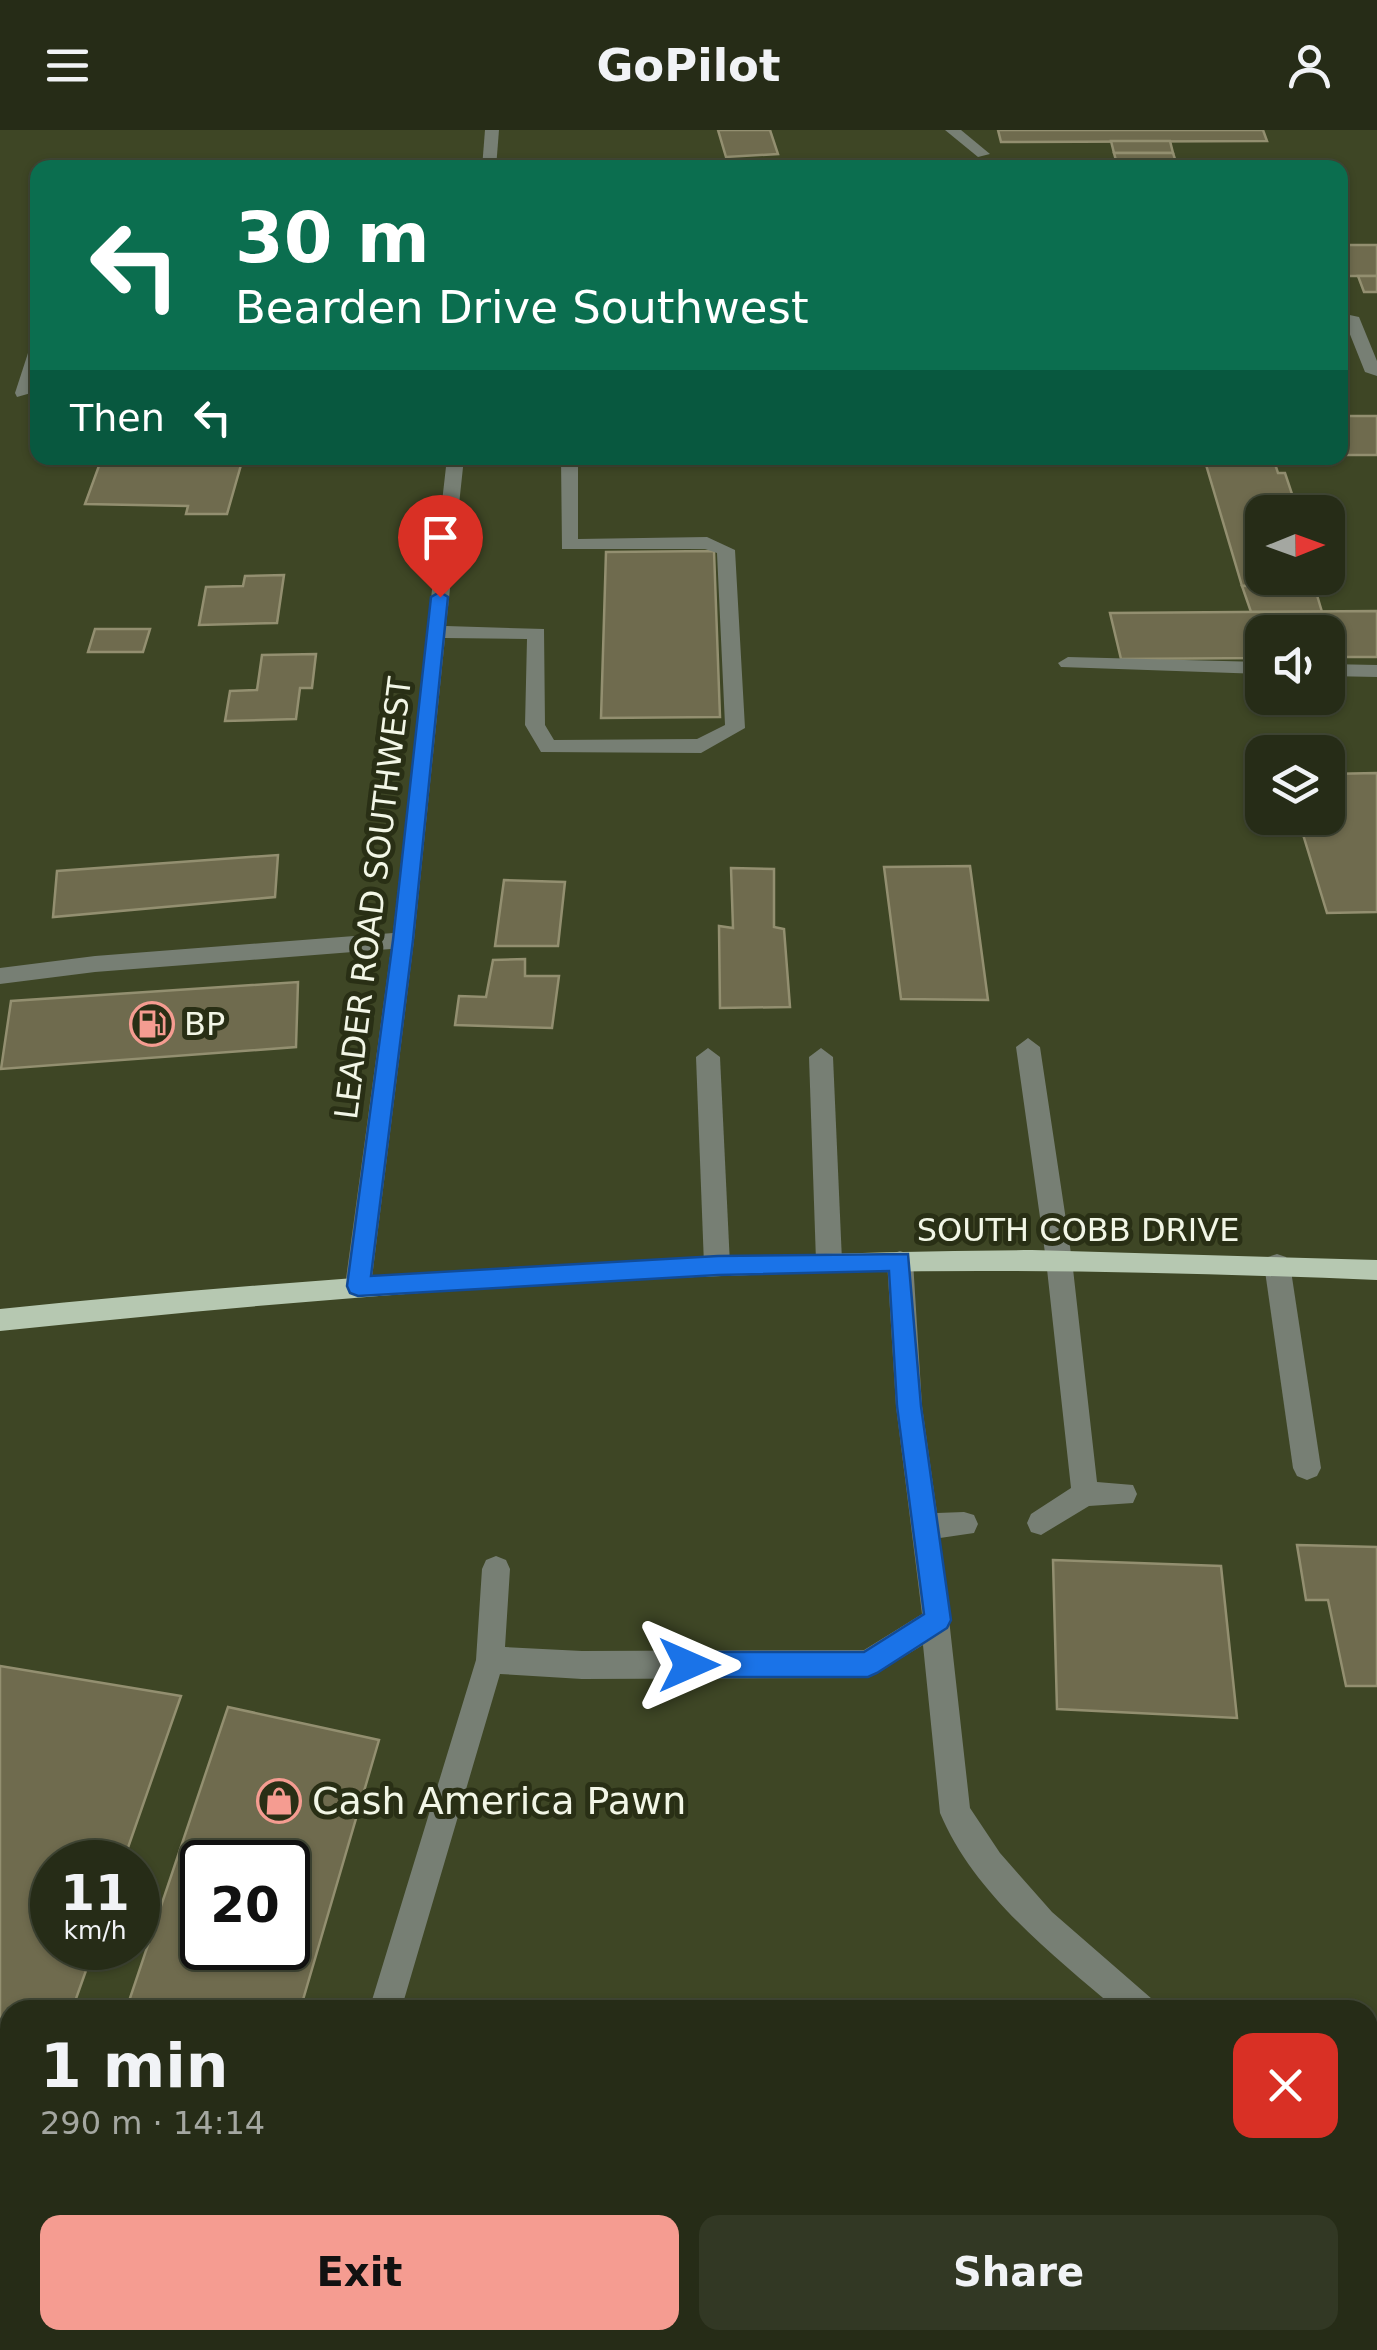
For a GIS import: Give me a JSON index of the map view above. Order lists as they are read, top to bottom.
{
  "streets": {
    "main road": ["SOUTH COBB DRIVE"],
    "street": ["LEADER ROAD SOUTHWEST"]
  },
  "crossings": [
    ["LEADER ROAD SOUTHWEST", "SOUTH COBB DRIVE"]
  ],
  "places": {
    "fuel station": ["BP"],
    "shop": ["Cash America Pawn"]
  },
  "north": "right",
  "page": {
    "header": "GoPilot",
    "turn": ["30 m", "Bearden Drive Southwest"],
    "then": "Then",
    "speed": "11 km/h",
    "limit": "20",
    "heading": ["1 min", "290 m · 14:14"],
    "buttons": ["Exit", "Share"]
  }
}
